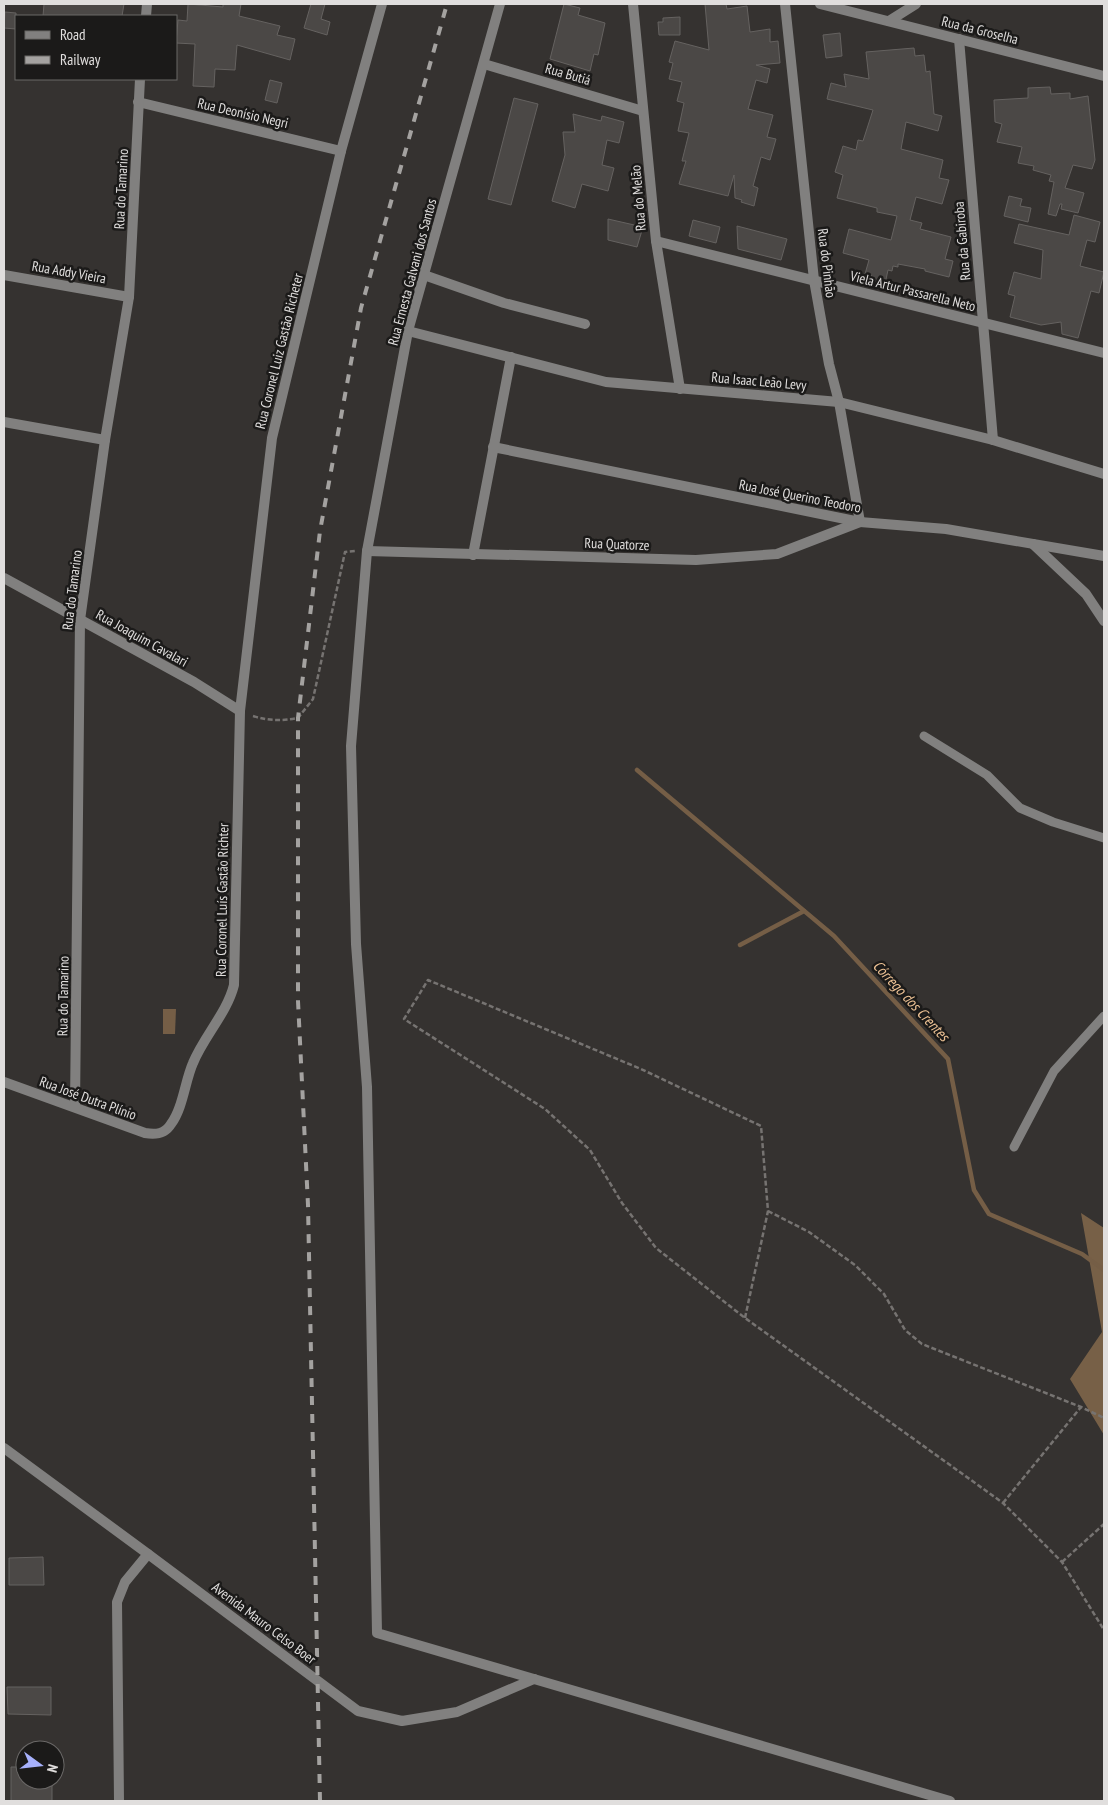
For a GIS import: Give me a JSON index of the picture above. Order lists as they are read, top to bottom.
{
  "streets": {
    "street": [
      "Rua da Groselha",
      "Rua Butiá",
      "Rua Deonísio Negri",
      "Rua do Tamarino",
      "Rua do Melão",
      "Rua da Gabiroba",
      "Rua do Pinhão",
      "Rua Addy Vieira",
      "Rua Ernesta Galvani dos Santos",
      "Viela Artur Passarella Neto",
      "Rua Coronel Luiz Gastão Richeter",
      "Rua Isaac Leão Levy",
      "Rua José Querino Teodoro",
      "Rua Quatorze",
      "Rua Joaquim Cavalari",
      "Rua Coronel Luís Gastão Richter",
      "Rua José Dutra Plínio",
      "Avenida Mauro Celso Boer"
    ]
  },
  "crossings": [
    ["Rua da Groselha", "Rua da Gabiroba"],
    ["Rua Butiá", "Rua do Melão"],
    ["Rua Butiá", "Rua Ernesta Galvani dos Santos"],
    ["Rua Deonísio Negri", "Rua do Tamarino"],
    ["Rua Deonísio Negri", "Rua Coronel Luiz Gastão Richeter"],
    ["Rua do Tamarino", "Rua Addy Vieira"],
    ["Rua do Tamarino", "Rua Joaquim Cavalari"],
    ["Rua do Tamarino", "Rua José Dutra Plínio"],
    ["Rua do Melão", "Viela Artur Passarella Neto"],
    ["Rua do Melão", "Rua Isaac Leão Levy"],
    ["Rua da Gabiroba", "Viela Artur Passarella Neto"],
    ["Rua da Gabiroba", "Rua Isaac Leão Levy"],
    ["Rua do Pinhão", "Viela Artur Passarella Neto"],
    ["Rua do Pinhão", "Rua Isaac Leão Levy"],
    ["Rua do Pinhão", "Rua José Querino Teodoro"],
    ["Rua do Pinhão", "Rua Quatorze"],
    ["Rua Ernesta Galvani dos Santos", "Rua Isaac Leão Levy"],
    ["Rua Ernesta Galvani dos Santos", "Rua Quatorze"],
    ["Rua Ernesta Galvani dos Santos", "Avenida Mauro Celso Boer"],
    ["Rua Coronel Luiz Gastão Richeter", "Rua Joaquim Cavalari"],
    ["Rua Coronel Luiz Gastão Richeter", "Rua Coronel Luís Gastão Richter"],
    ["Rua José Querino Teodoro", "Rua Quatorze"],
    ["Rua Joaquim Cavalari", "Rua Coronel Luís Gastão Richter"],
    ["Rua Coronel Luís Gastão Richter", "Rua José Dutra Plínio"]
  ],
  "water": ["Córrego dos Crentes"],
  "legend": ["Road", "Railway"],
  "north": "right"
}
